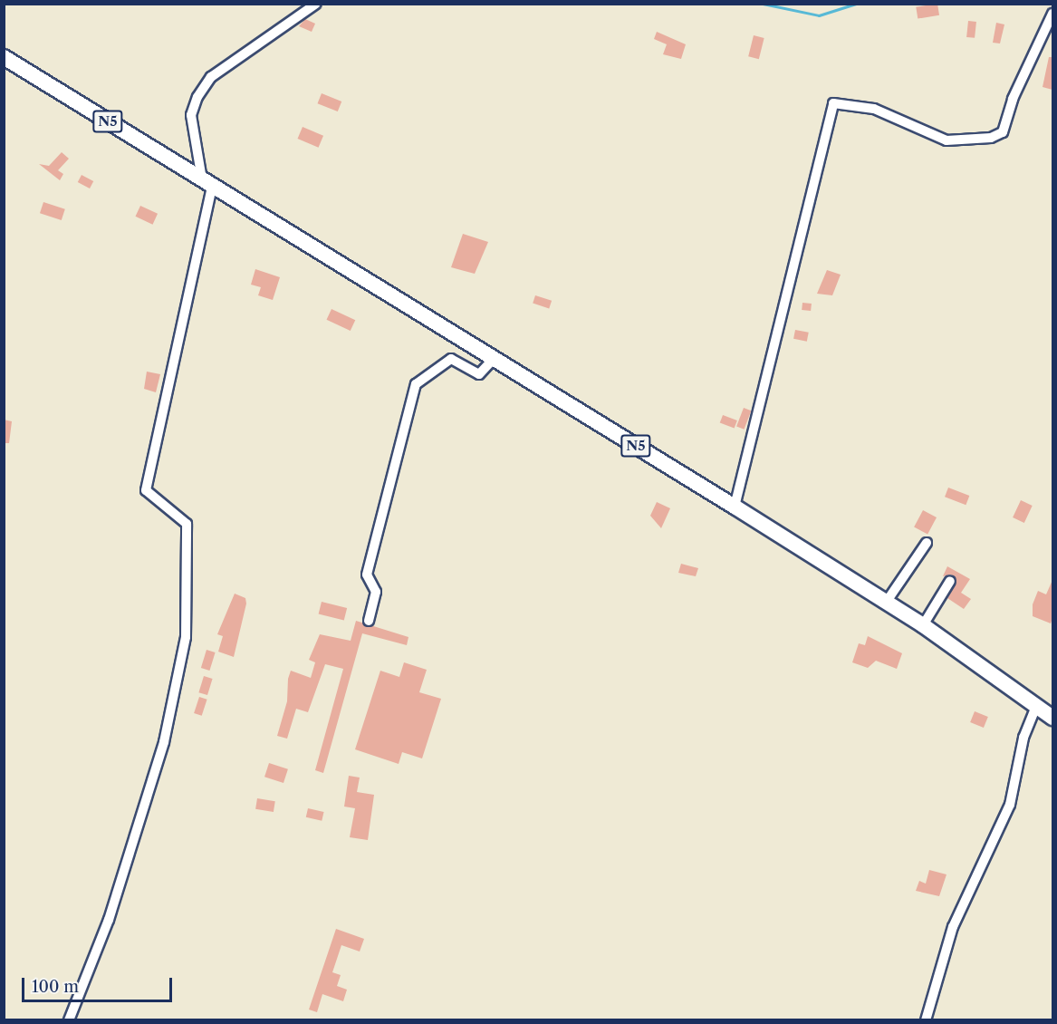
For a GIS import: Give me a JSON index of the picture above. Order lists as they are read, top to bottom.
{
  "streets": {
    "highway": ["N5"]
  },
  "scale_bar": "100 m"
}
